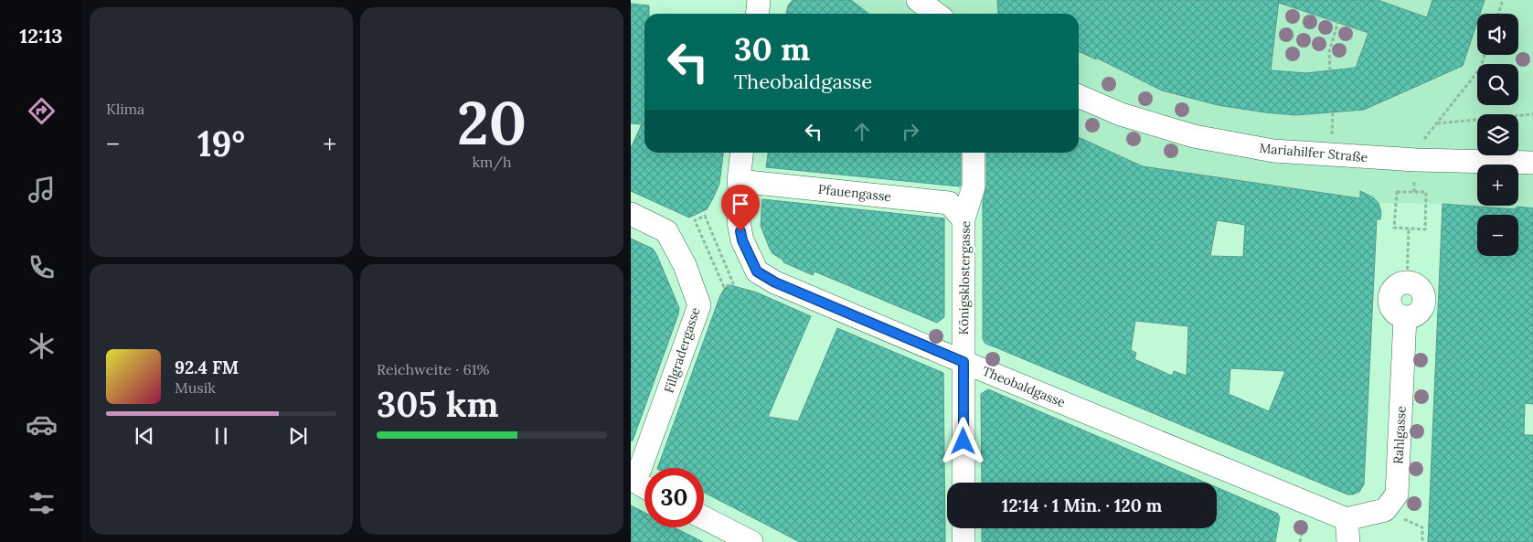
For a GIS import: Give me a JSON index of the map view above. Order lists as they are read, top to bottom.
{
  "streets": {
    "street": [
      "Mariahilfer Straße",
      "Pfauengasse",
      "Königsklostergasse",
      "Fillgradergasse",
      "Theobaldgasse",
      "Rahlgasse"
    ]
  },
  "crossings": [
    ["Pfauengasse", "Königsklostergasse"],
    ["Pfauengasse", "Theobaldgasse"],
    ["Königsklostergasse", "Theobaldgasse"]
  ],
  "page": {
    "tabs": "12:13",
    "tile": [
      "Klima",
      ["20", "km/h"],
      ["Reichweite · 61%", "305 km"]
    ],
    "map_buttons": ["+", "−"],
    "turn": ["30 m", "Theobaldgasse"],
    "heat": ["−", "19°", "+"],
    "song": ["92.4 FM", "Musik"],
    "limit": "30",
    "trip": "12:14 · 1 Min. · 120 m"
  }
}
